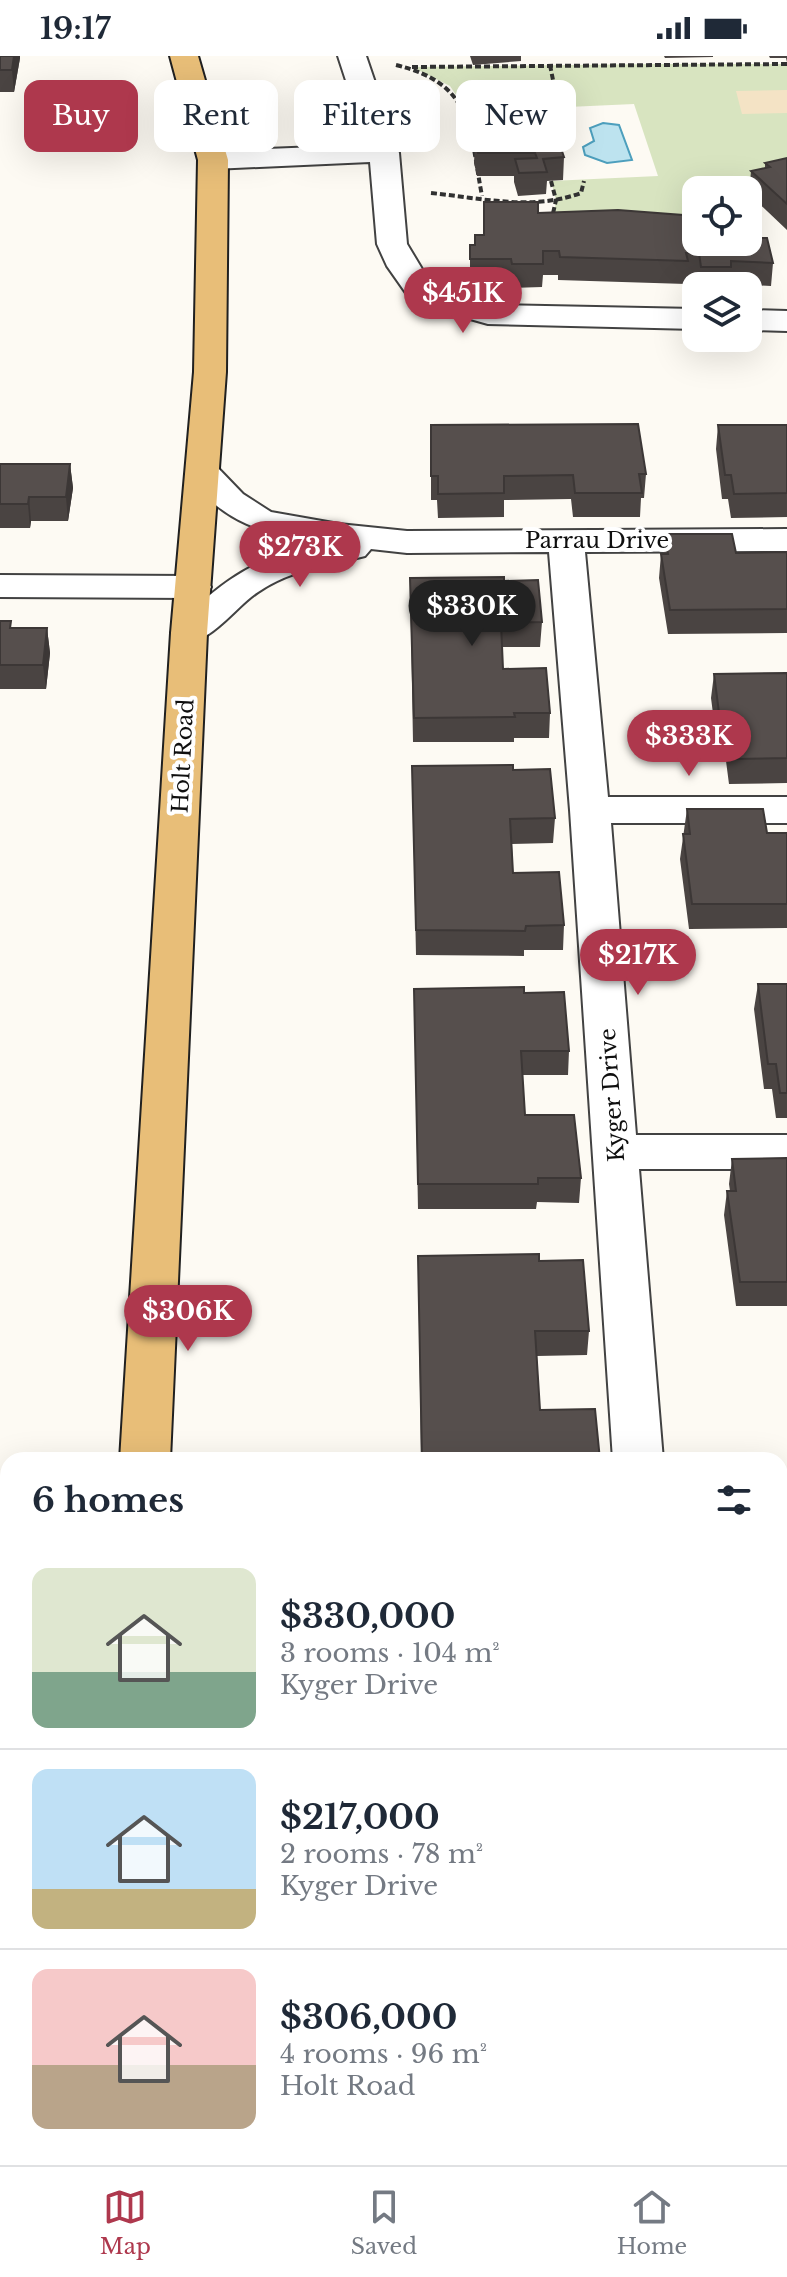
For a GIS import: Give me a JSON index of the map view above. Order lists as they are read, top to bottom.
{
  "streets": {
    "main road": ["Holt Road"],
    "street": ["Parrau Drive", "Kyger Drive"]
  },
  "crossings": [
    ["Parrau Drive", "Holt Road"],
    ["Parrau Drive", "Kyger Drive"]
  ],
  "page": {
    "status": "19:17",
    "chip": [
      "Buy",
      "Rent",
      "Filters",
      "New"
    ],
    "price": [
      "$451K",
      "$273K",
      "$330K",
      "$333K",
      "$217K",
      "$306K"
    ],
    "heading": "6 homes",
    "list": [
      {
        "name": "$330,000",
        "note": "3 rooms · 104 m² · Kyger Drive"
      },
      {
        "name": "$217,000",
        "note": "2 rooms · 78 m² · Kyger Drive"
      },
      {
        "name": "$306,000",
        "note": "4 rooms · 96 m² · Holt Road"
      }
    ],
    "tabs": ["Map", "Saved", "Home"]
  }
}
